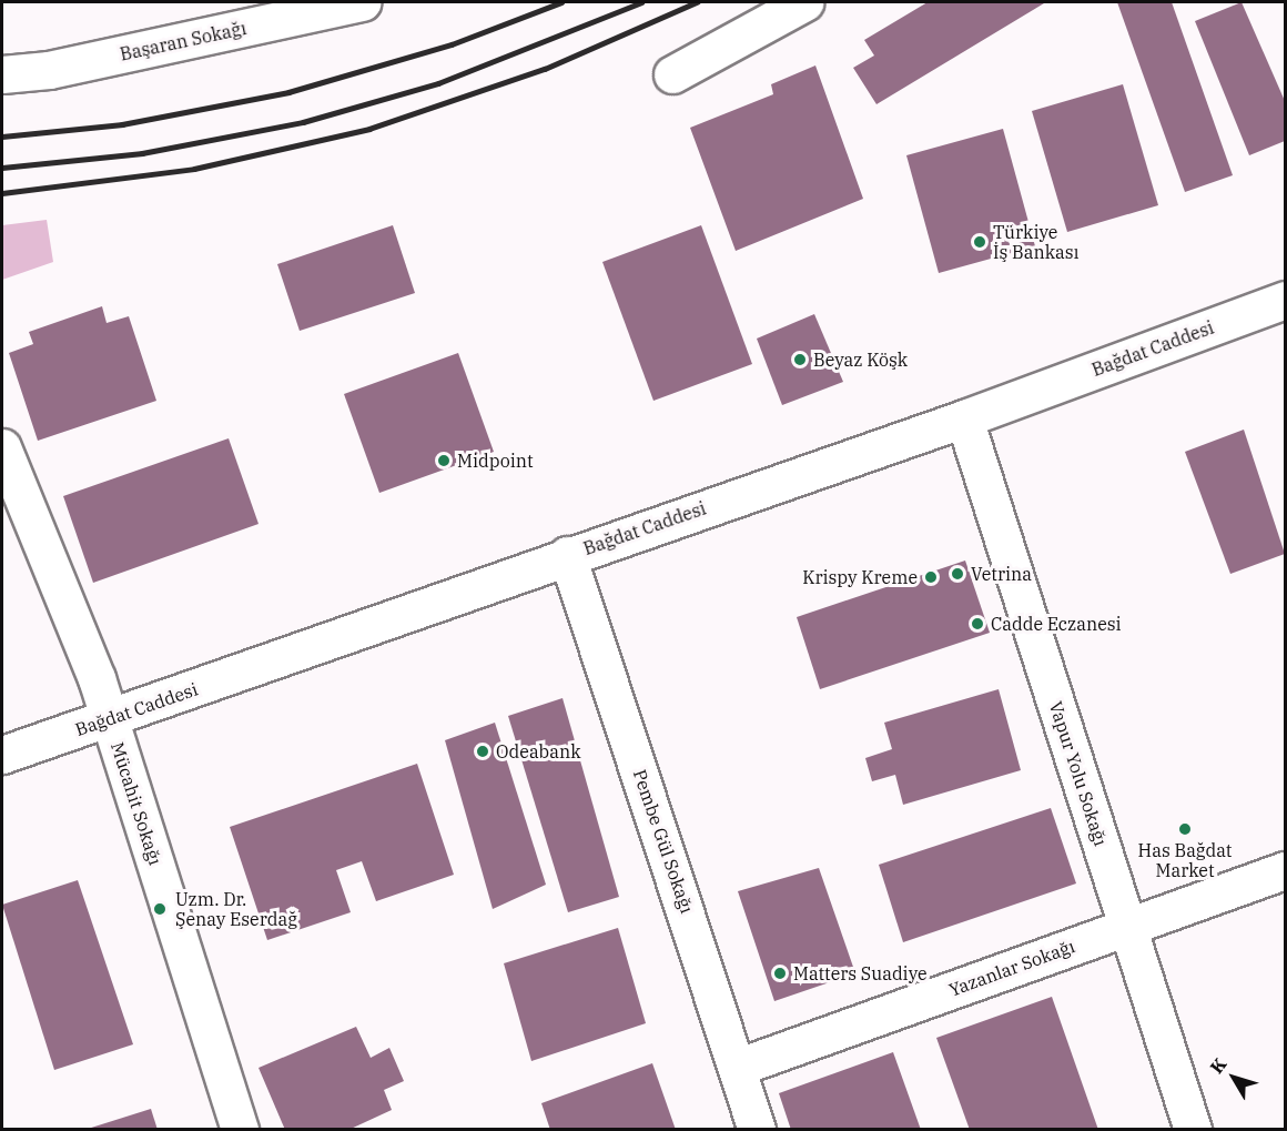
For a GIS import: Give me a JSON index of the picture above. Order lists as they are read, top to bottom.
{
  "streets": {
    "street": [
      "Başaran Sokağı",
      "Bağdat Caddesi",
      "Vapur Yolu Sokağı",
      "Mücahit Sokağı",
      "Pembe Gül Sokağı",
      "Yazanlar Sokağı"
    ]
  },
  "crossings": [
    ["Bağdat Caddesi", "Vapur Yolu Sokağı"],
    ["Bağdat Caddesi", "Mücahit Sokağı"],
    ["Bağdat Caddesi", "Pembe Gül Sokağı"],
    ["Vapur Yolu Sokağı", "Yazanlar Sokağı"],
    ["Pembe Gül Sokağı", "Yazanlar Sokağı"]
  ],
  "places": [
    "Türkiye İş Bankası",
    "Beyaz Köşk",
    "Midpoint",
    "Vetrina",
    "Krispy Kreme",
    "Cadde Eczanesi",
    "Odeabank",
    "Has Bağdat Market",
    "Uzm. Dr. Şenay Eserdağ",
    "Matters Suadiye"
  ],
  "north": "top left"
}
